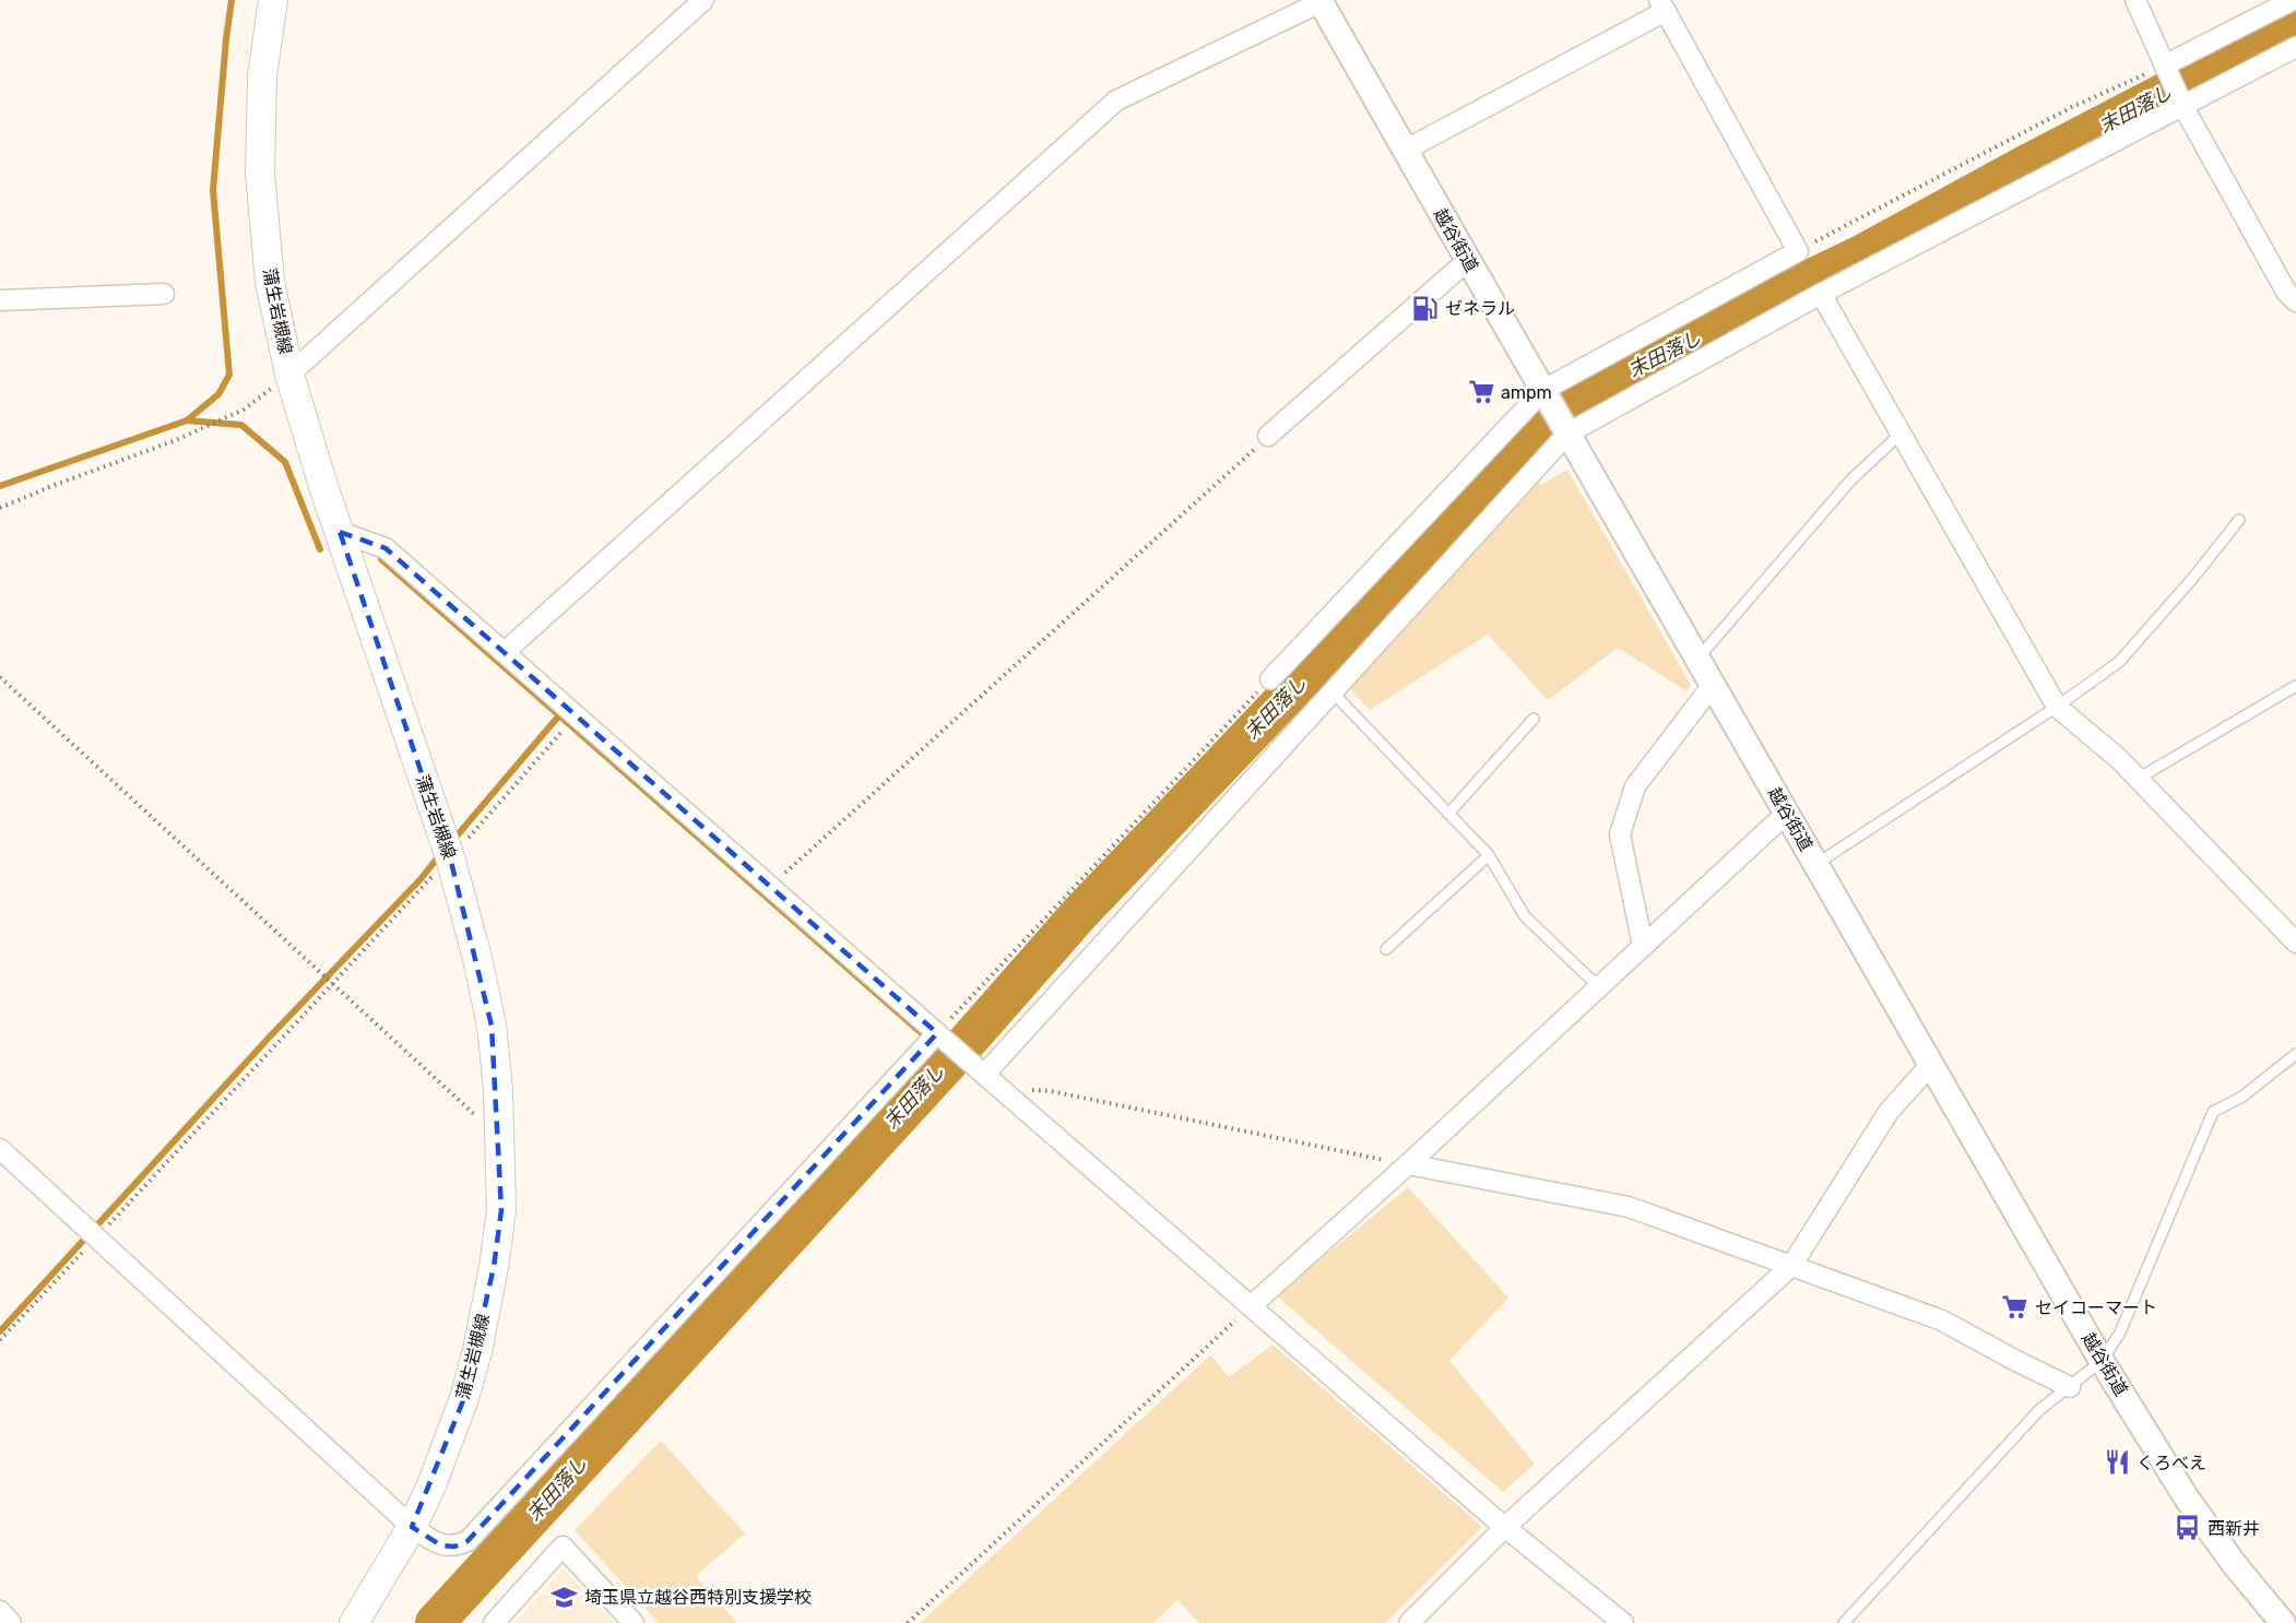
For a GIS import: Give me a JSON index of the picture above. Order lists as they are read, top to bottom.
{
  "streets": {
    "main road": ["蒲生岩槻線"],
    "street": ["越谷街道"]
  },
  "water": ["末田落し"],
  "places": {
    "fuel station": ["ゼネラル"],
    "supermarket": ["ampm", "セイコーマート"],
    "restaurant": ["くろべえ"],
    "bus stop": ["西新井"],
    "school or university": ["埼玉県立越谷西特別支援学校"]
  }
}
